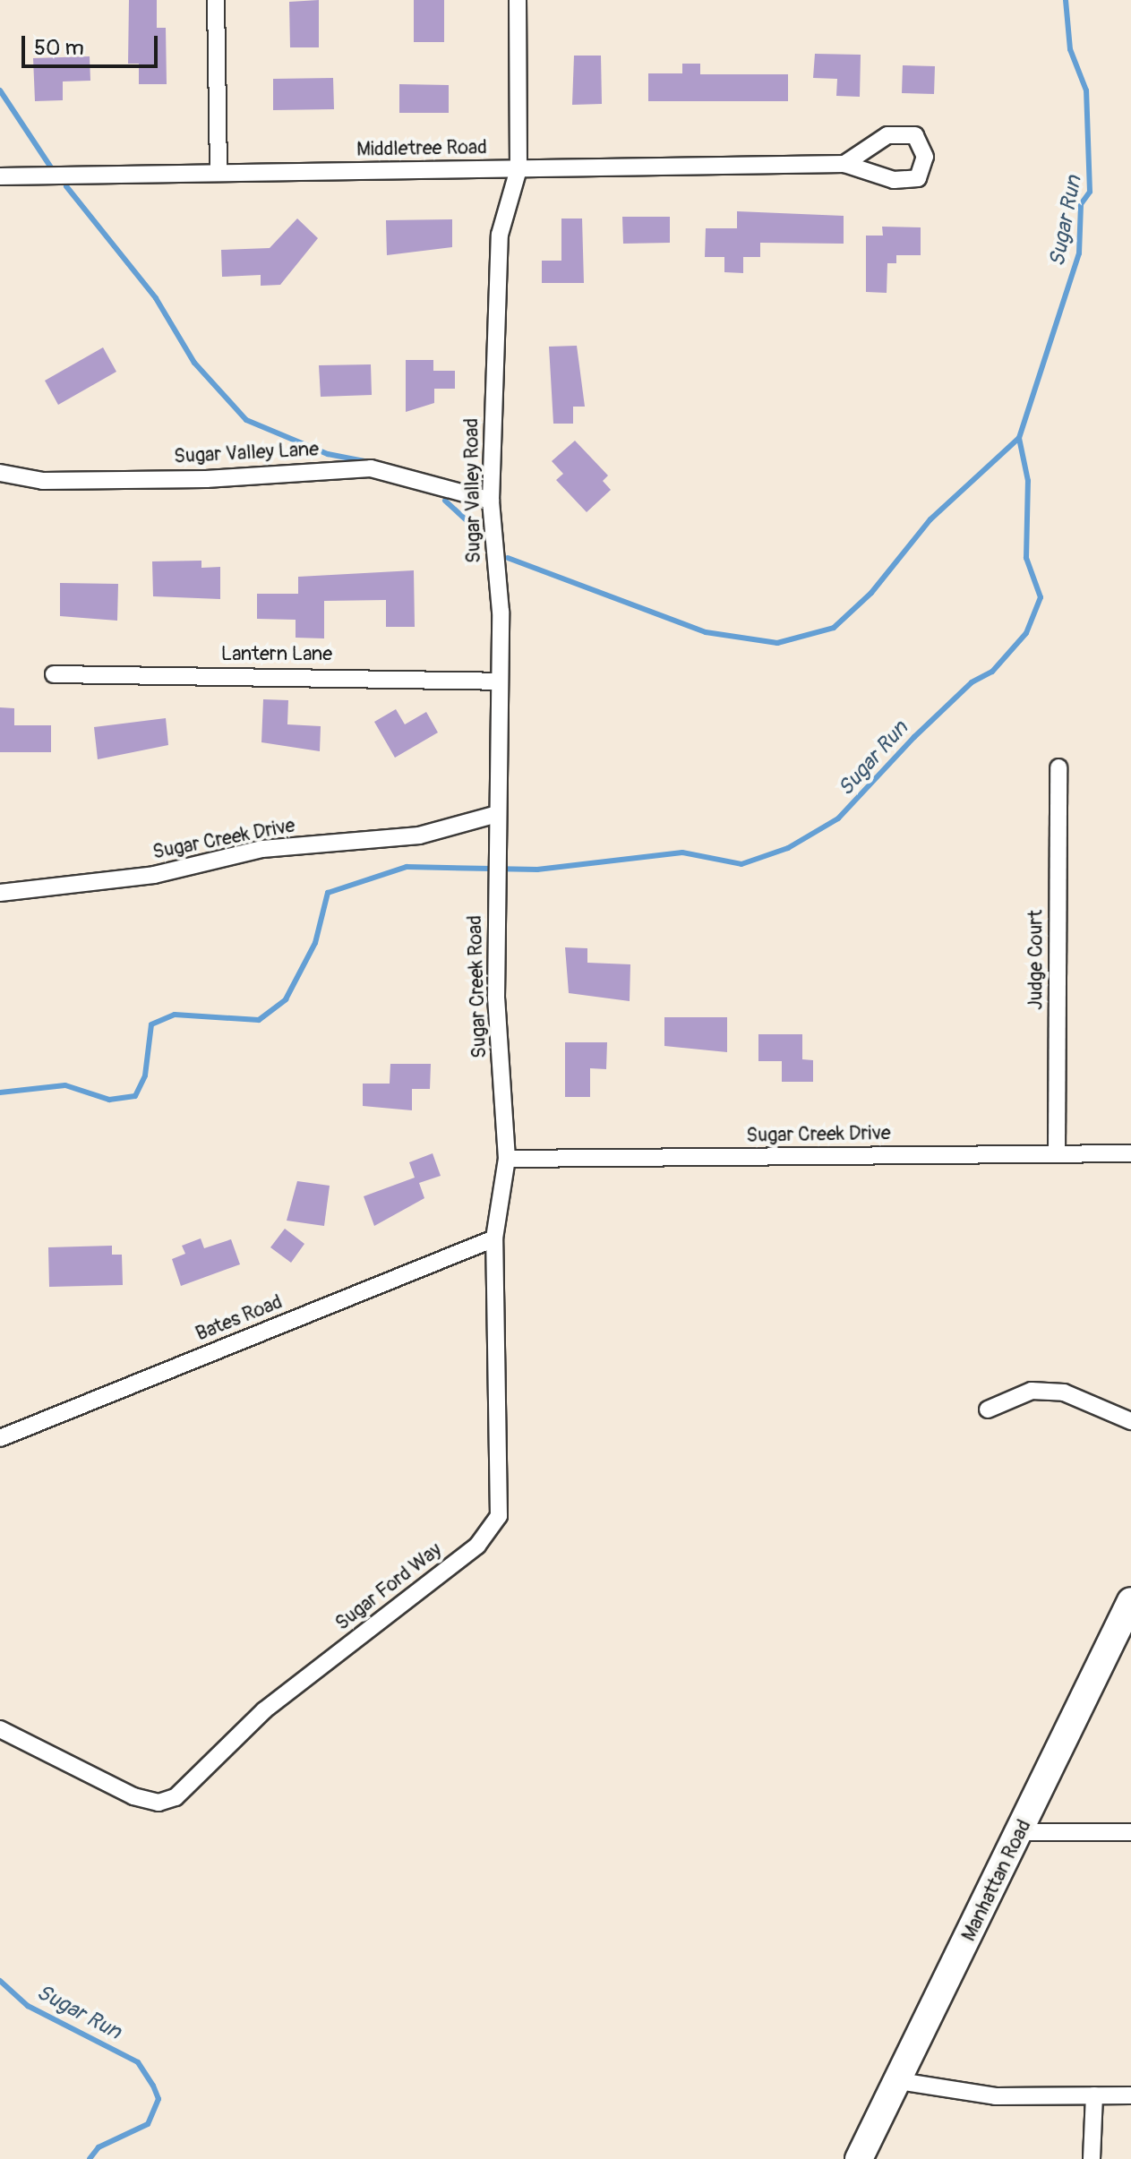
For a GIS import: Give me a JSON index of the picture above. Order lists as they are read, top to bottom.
{
  "streets": {
    "main road": ["Manhattan Road"],
    "street": [
      "Middletree Road",
      "Sugar Valley Lane",
      "Sugar Valley Road",
      "Lantern Lane",
      "Sugar Creek Drive",
      "Judge Court",
      "Sugar Creek Road",
      "Bates Road",
      "Sugar Ford Way"
    ]
  },
  "crossings": [
    ["Middletree Road", "Sugar Valley Road"],
    ["Sugar Valley Lane", "Sugar Valley Road"],
    ["Sugar Valley Road", "Lantern Lane"],
    ["Sugar Valley Road", "Sugar Creek Drive"],
    ["Sugar Valley Road", "Sugar Creek Road"],
    ["Sugar Creek Drive", "Judge Court"],
    ["Sugar Creek Drive", "Sugar Creek Road"],
    ["Sugar Creek Drive", "Sugar Ford Way"],
    ["Sugar Creek Road", "Sugar Ford Way"],
    ["Bates Road", "Sugar Ford Way"]
  ],
  "water": ["Sugar Run"],
  "scale_bar": "50 m"
}
